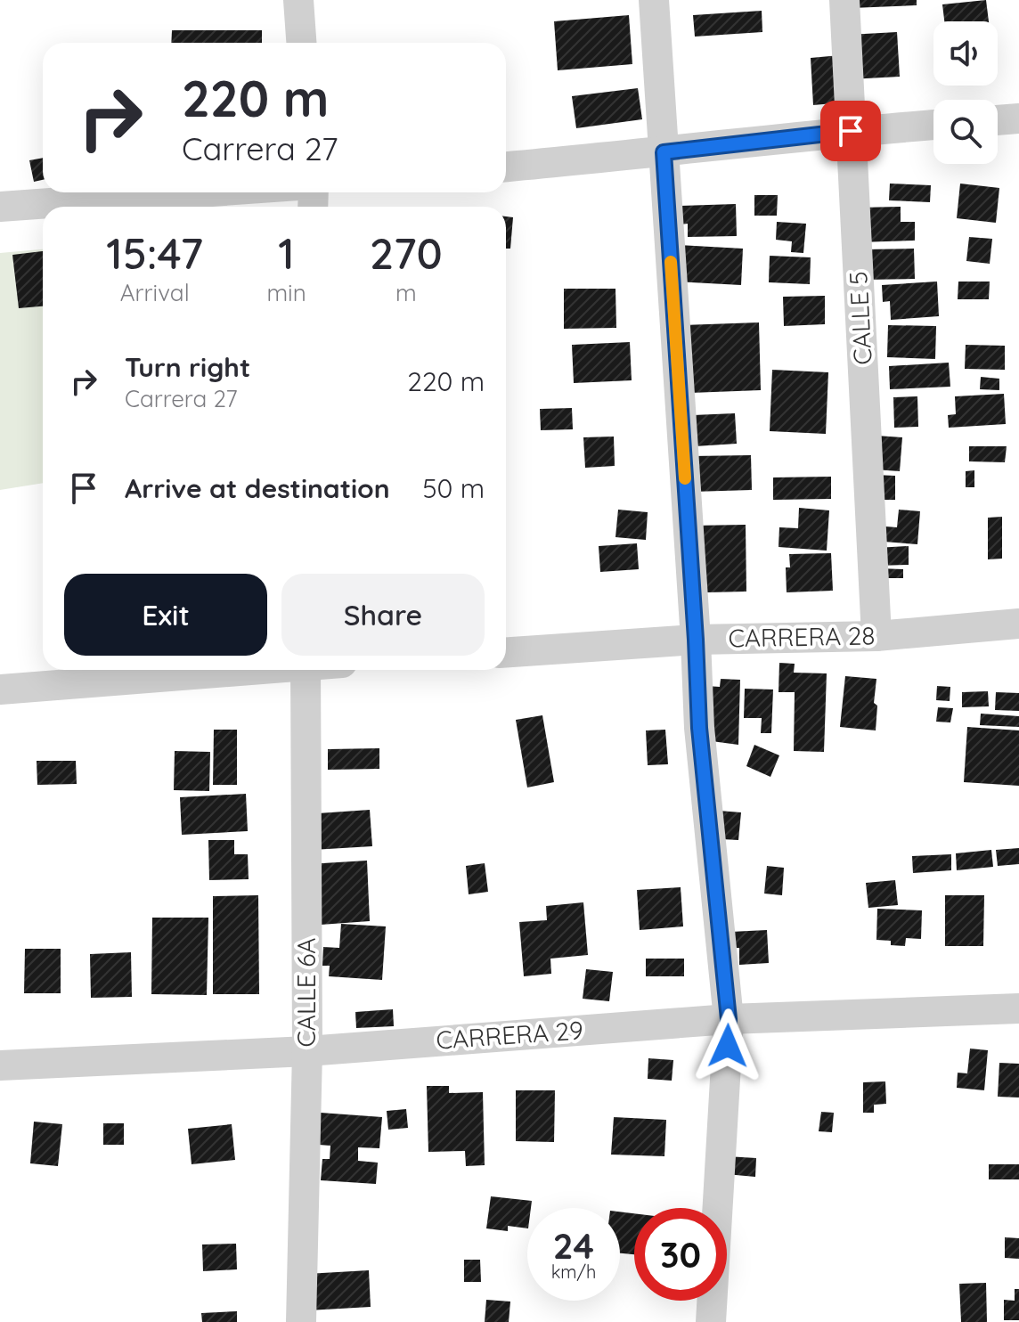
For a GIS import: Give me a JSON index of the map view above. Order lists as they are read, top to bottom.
{
  "streets": {
    "street": [
      "CALLE 5",
      "CARRERA 28",
      "CALLE 6A",
      "CARRERA 29"
    ]
  },
  "crossings": [
    ["CALLE 5", "CARRERA 28"],
    ["CALLE 6A", "CARRERA 29"]
  ],
  "page": {
    "turn": ["220 m", "Carrera 27"],
    "eta": [
      "15:47",
      "Arrival",
      "1",
      "min",
      "270",
      "m"
    ],
    "list": [
      {
        "name": "Turn right",
        "note": "Carrera 27",
        "value": "220 m"
      },
      {
        "name": "Arrive at destination",
        "value": "50 m"
      }
    ],
    "buttons": ["Exit", "Share"],
    "speed": "24 km/h",
    "limit": "30"
  }
}
